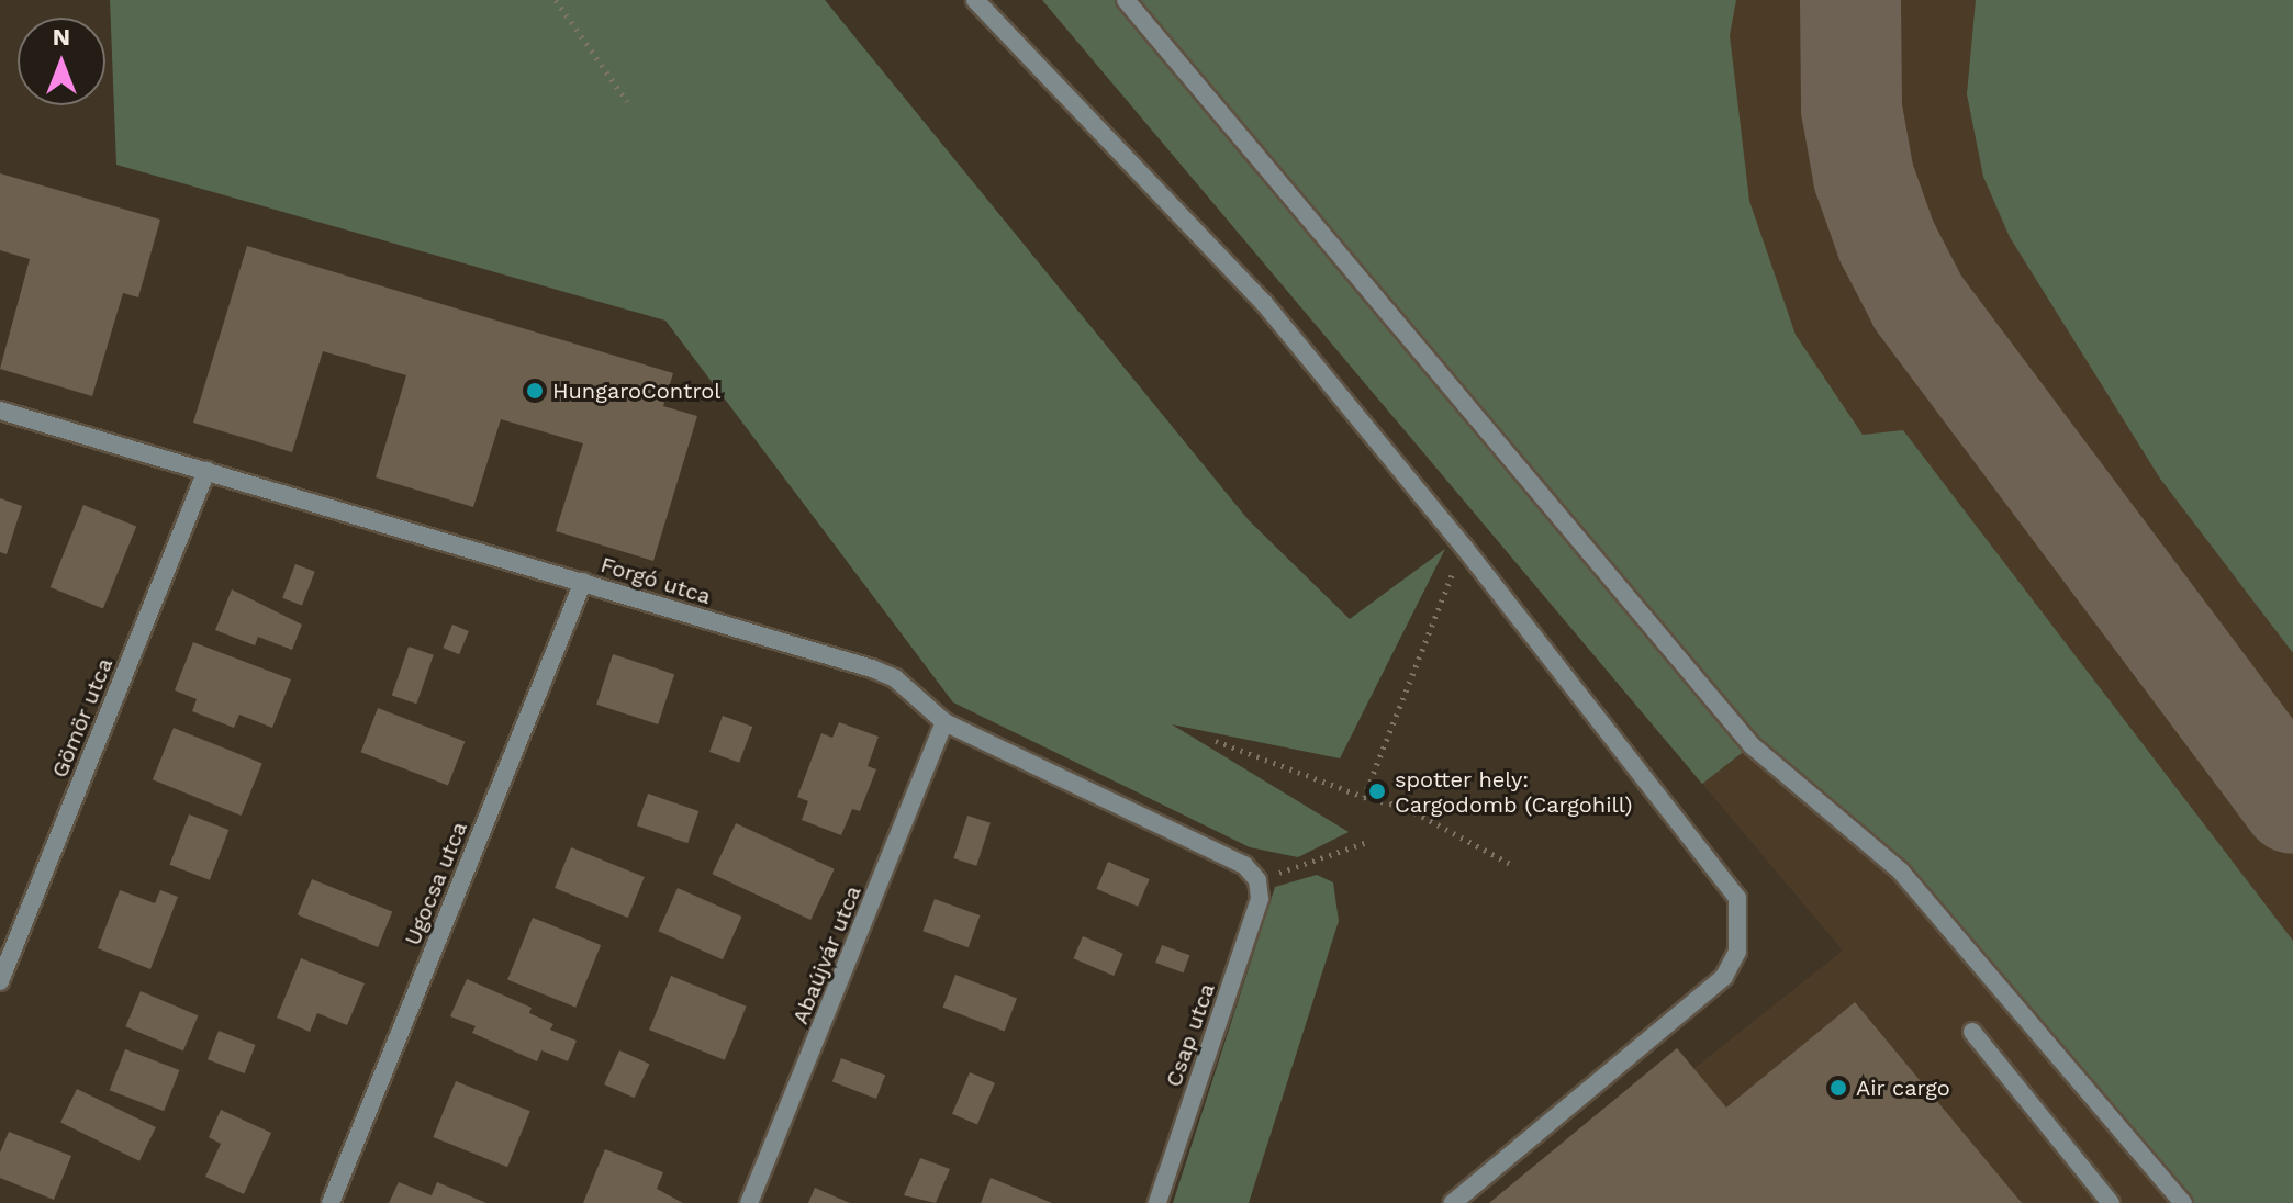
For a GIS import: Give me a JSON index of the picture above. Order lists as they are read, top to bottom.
{
  "streets": {
    "street": [
      "Forgó utca",
      "Gömör utca",
      "Ugocsa utca",
      "Abaújvár utca",
      "Csap utca"
    ]
  },
  "crossings": [
    ["Forgó utca", "Gömör utca"],
    ["Forgó utca", "Ugocsa utca"],
    ["Forgó utca", "Abaújvár utca"],
    ["Forgó utca", "Csap utca"]
  ],
  "places": ["HungaroControl", "spotter hely: Cargodomb (Cargohill)", "Air cargo"],
  "north": "top"
}
